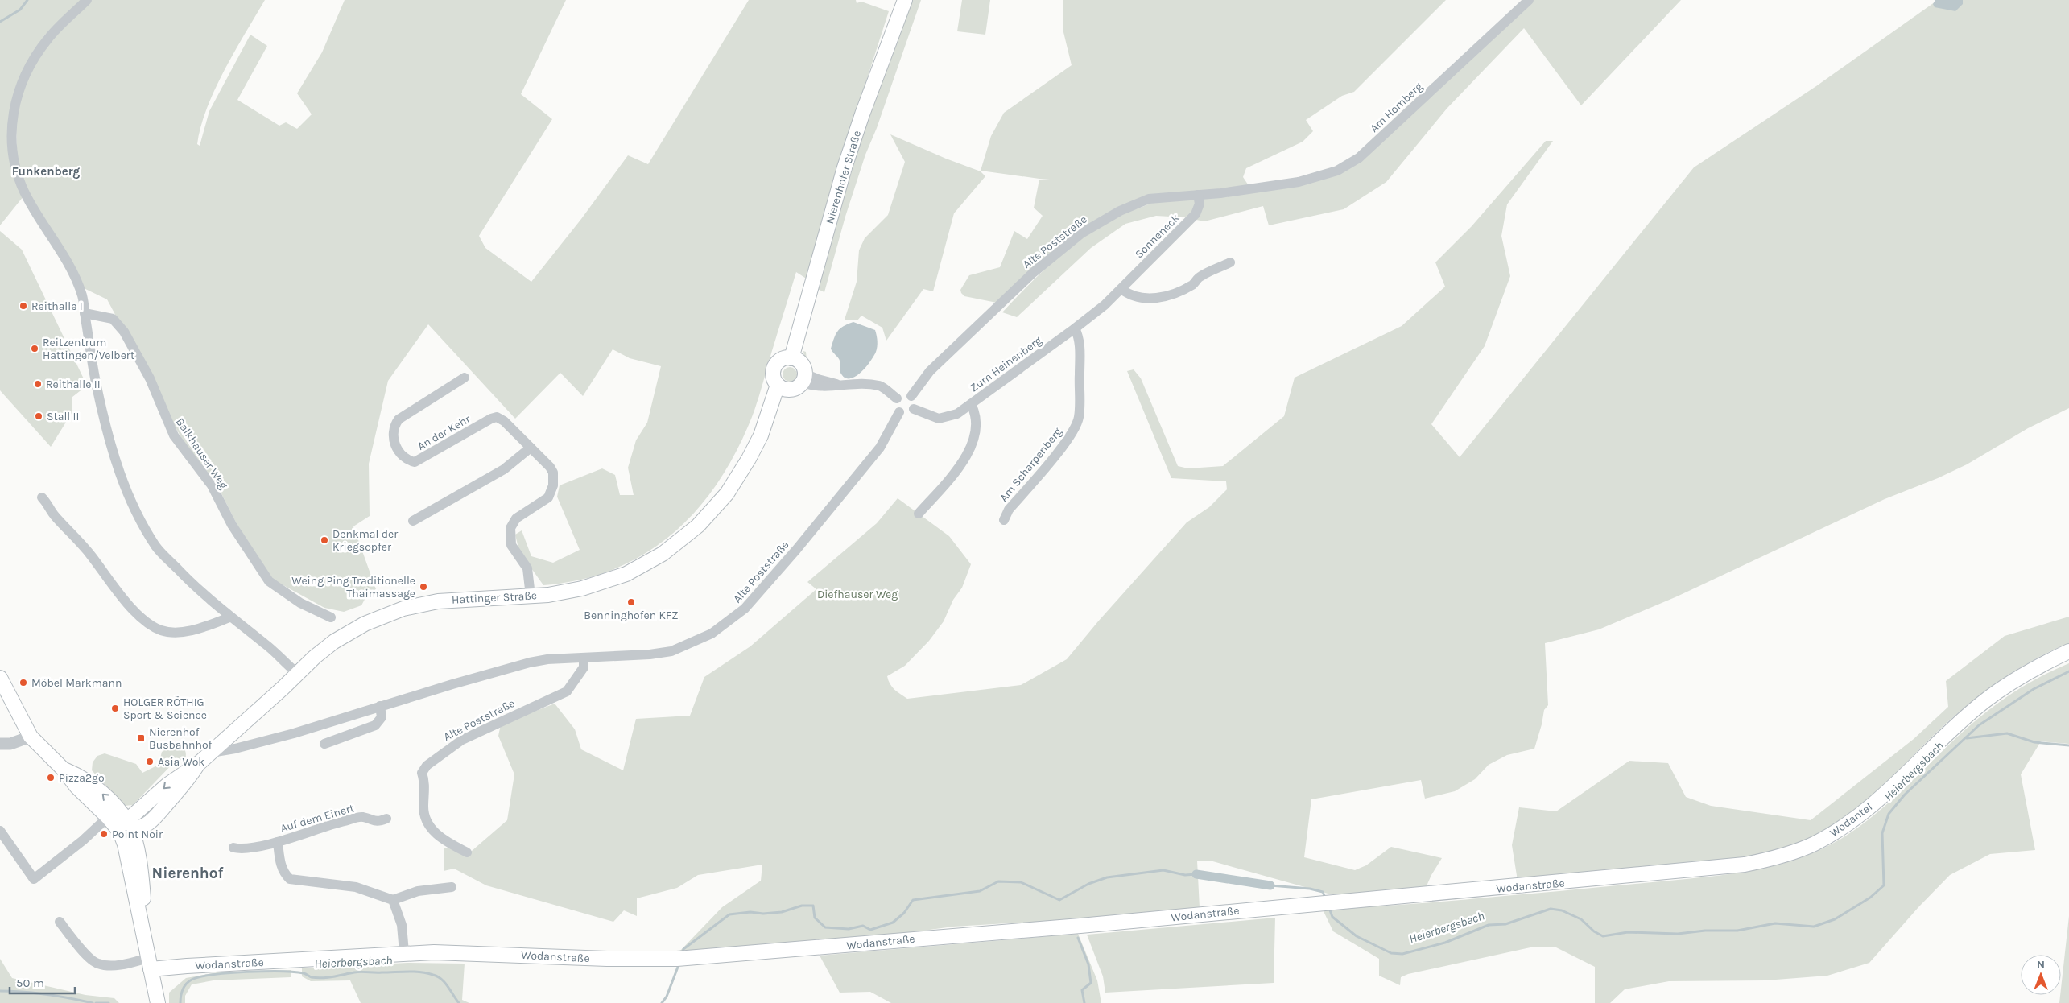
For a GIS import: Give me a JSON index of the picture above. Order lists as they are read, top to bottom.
{
  "streets": {
    "main road": [
      "Nierenhofer Straße",
      "Hattinger Straße",
      "Wodantal",
      "Wodanstraße"
    ],
    "street": [
      "Am Homberg",
      "Sonneneck",
      "Alte Poststraße",
      "Zum Heinenberg",
      "An der Kehr",
      "Balkhauser Weg",
      "Am Scharpenberg",
      "Auf dem Einert"
    ]
  },
  "crossings": [
    ["Am Homberg", "Alte Poststraße"],
    ["Sonneneck", "Alte Poststraße"],
    ["Sonneneck", "Zum Heinenberg"],
    ["Alte Poststraße", "Zum Heinenberg"],
    ["Alte Poststraße", "Hattinger Straße"],
    ["Zum Heinenberg", "Am Scharpenberg"],
    ["An der Kehr", "Hattinger Straße"],
    ["Wodantal", "Wodanstraße"]
  ],
  "districts": ["Funkenberg", "Nierenhof"],
  "water": ["Heierbergsbach"],
  "parks": ["Diefhauser Weg"],
  "places": {
    "other": [
      "Reithalle I",
      "Reitzentrum Hattingen/Velbert",
      "Reithalle II",
      "Stall II",
      "Denkmal der Kriegsopfer",
      "Weing Ping Traditionelle Thaimassage",
      "Benninghofen KFZ",
      "Möbel Markmann",
      "HOLGER RÖTHIG Sport & Science",
      "Asia Wok",
      "Pizza2go",
      "Point Noir"
    ],
    "transit": ["Nierenhof Busbahnhof"]
  },
  "scale_bar": "50 m",
  "north": "top"
}
